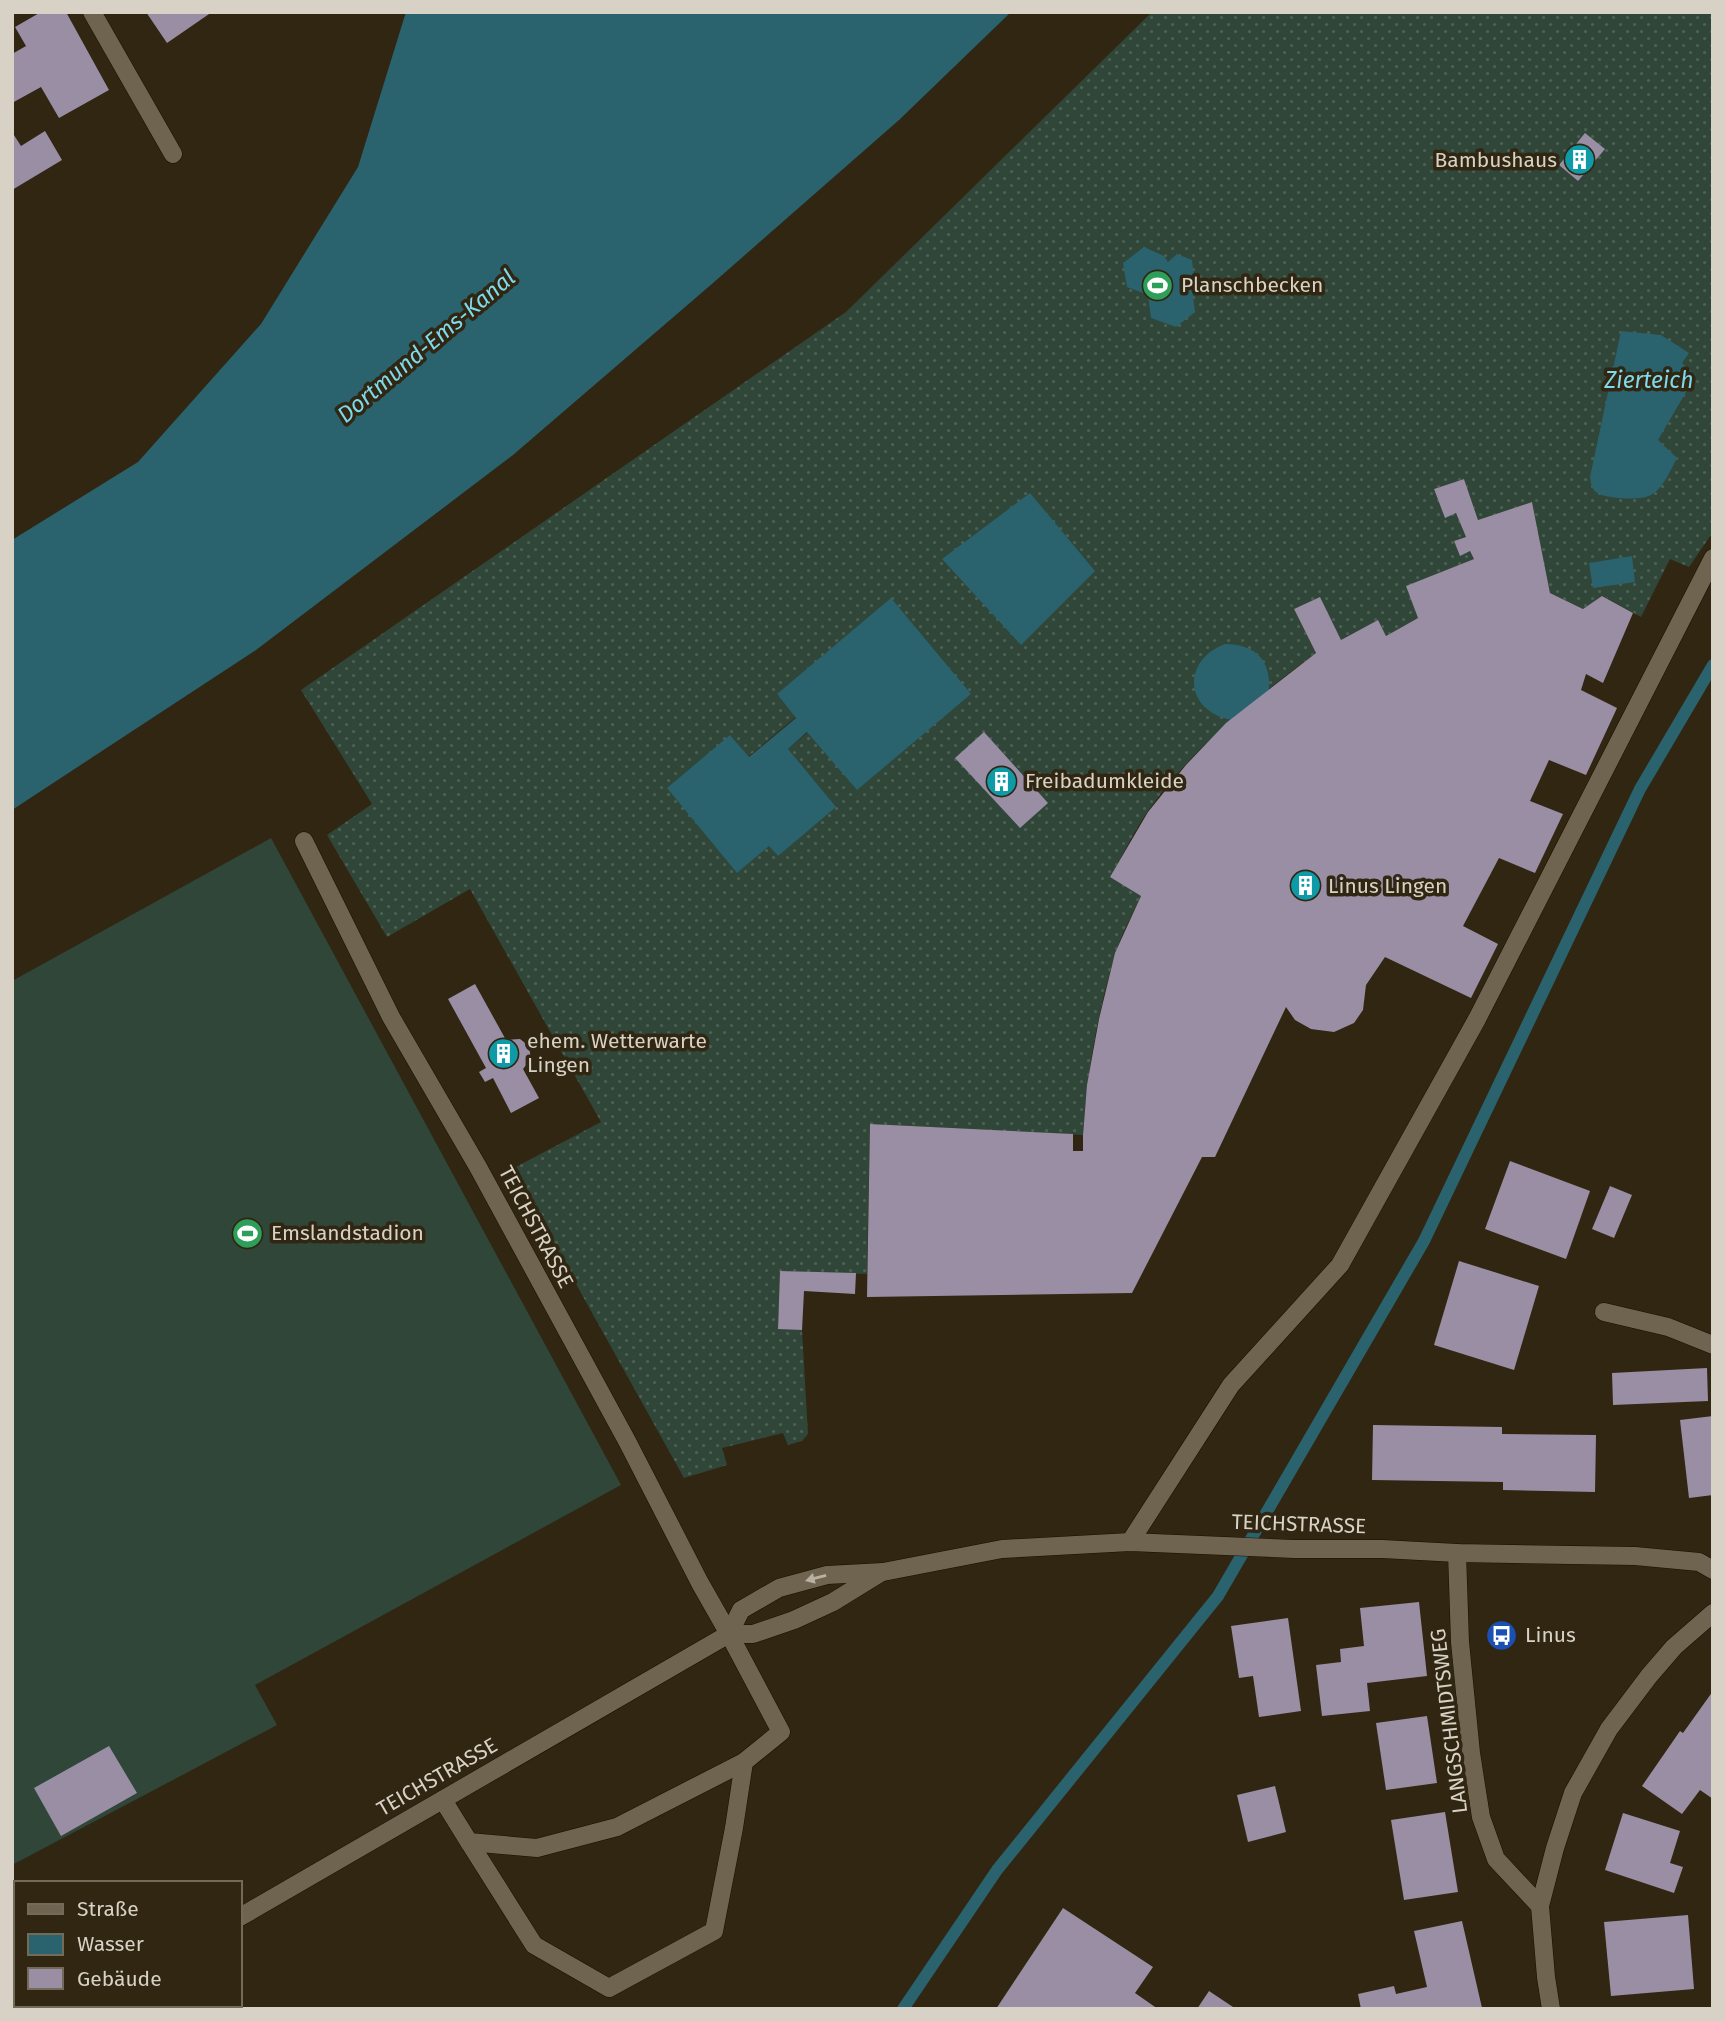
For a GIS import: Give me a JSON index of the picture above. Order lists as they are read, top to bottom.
{
  "streets": {
    "street": ["TEICHSTRASSE", "LANGSCHMIDTSWEG"]
  },
  "crossings": [
    ["TEICHSTRASSE", "LANGSCHMIDTSWEG"]
  ],
  "water": ["Dortmund-Ems-Kanal", "Zierteich"],
  "places": {
    "building": [
      "Bambushaus",
      "Freibadumkleide",
      "Linus Lingen",
      "ehem. Wetterwarte Lingen"
    ],
    "sports": ["Planschbecken", "Emslandstadion"],
    "bus stop": ["Linus"]
  },
  "legend": ["Straße", "Wasser", "Gebäude"]
}
